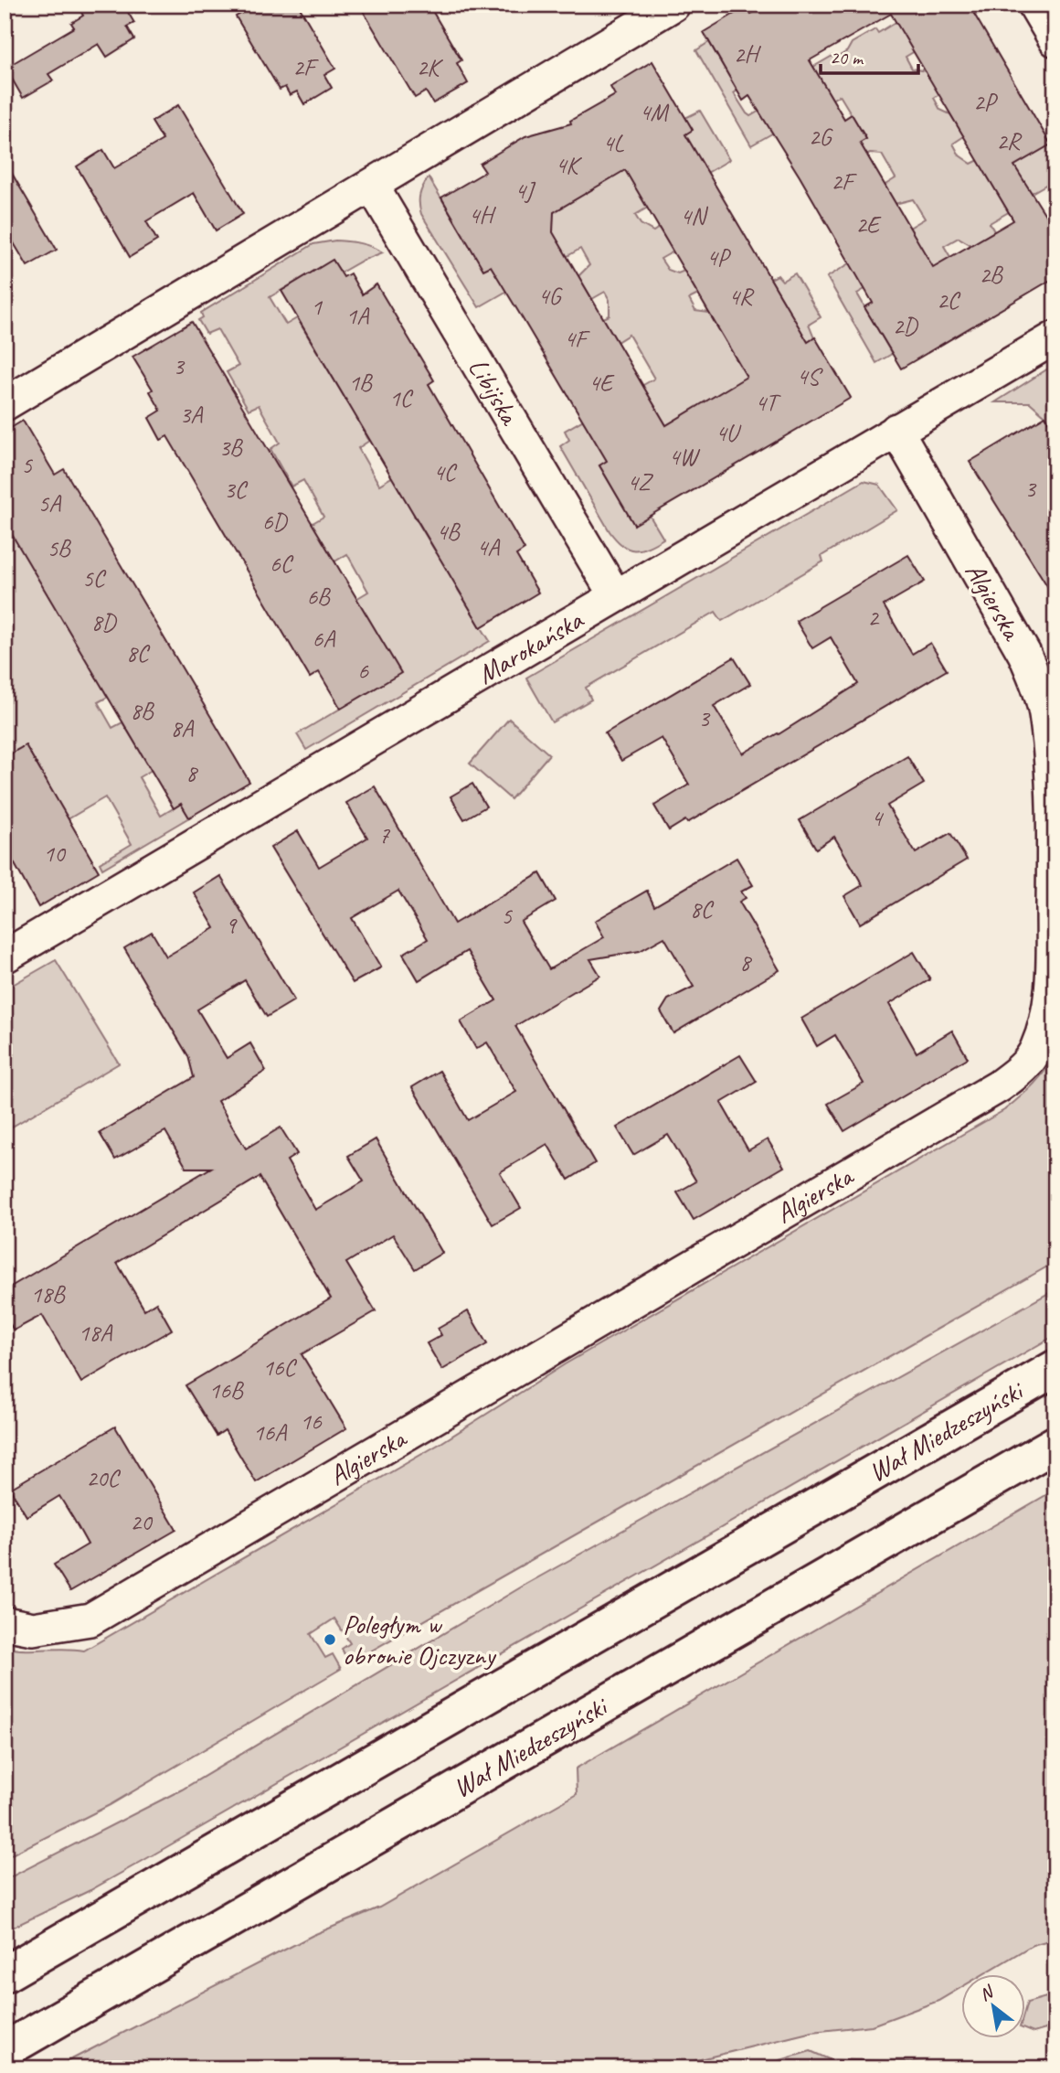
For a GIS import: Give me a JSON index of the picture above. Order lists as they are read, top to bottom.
{
  "streets": {
    "main road": ["Wał Miedzeszyński"],
    "street": ["Libijska", "Algierska", "Marokańska"]
  },
  "crossings": [
    ["Libijska", "Marokańska"],
    ["Algierska", "Marokańska"]
  ],
  "places": ["Poległym w obronie Ojczyzny"],
  "house_numbers": [
    "2H",
    "2F",
    "2K",
    "2P",
    "4M",
    "2G",
    "2R",
    "4L",
    "4K",
    "2F",
    "4J",
    "4H",
    "4N",
    "2E",
    "4P",
    "2B",
    "4G",
    "4R",
    "2C",
    "1",
    "1A",
    "2D",
    "4F",
    "3",
    "4S",
    "1B",
    "4E",
    "1C",
    "4T",
    "3A",
    "4U",
    "3B",
    "4W",
    "5",
    "4C",
    "4Z",
    "3",
    "3C",
    "5A",
    "6D",
    "4B",
    "4A",
    "5B",
    "6C",
    "5C",
    "6B",
    "2",
    "8D",
    "6A",
    "8C",
    "6",
    "8B",
    "3",
    "8A",
    "8",
    "4",
    "7",
    "10",
    "8C",
    "5",
    "9",
    "8",
    "18B",
    "18A",
    "16C",
    "16B",
    "16",
    "16A",
    "20C",
    "20"
  ],
  "scale_bar": "20 m",
  "north": "top left"
}
